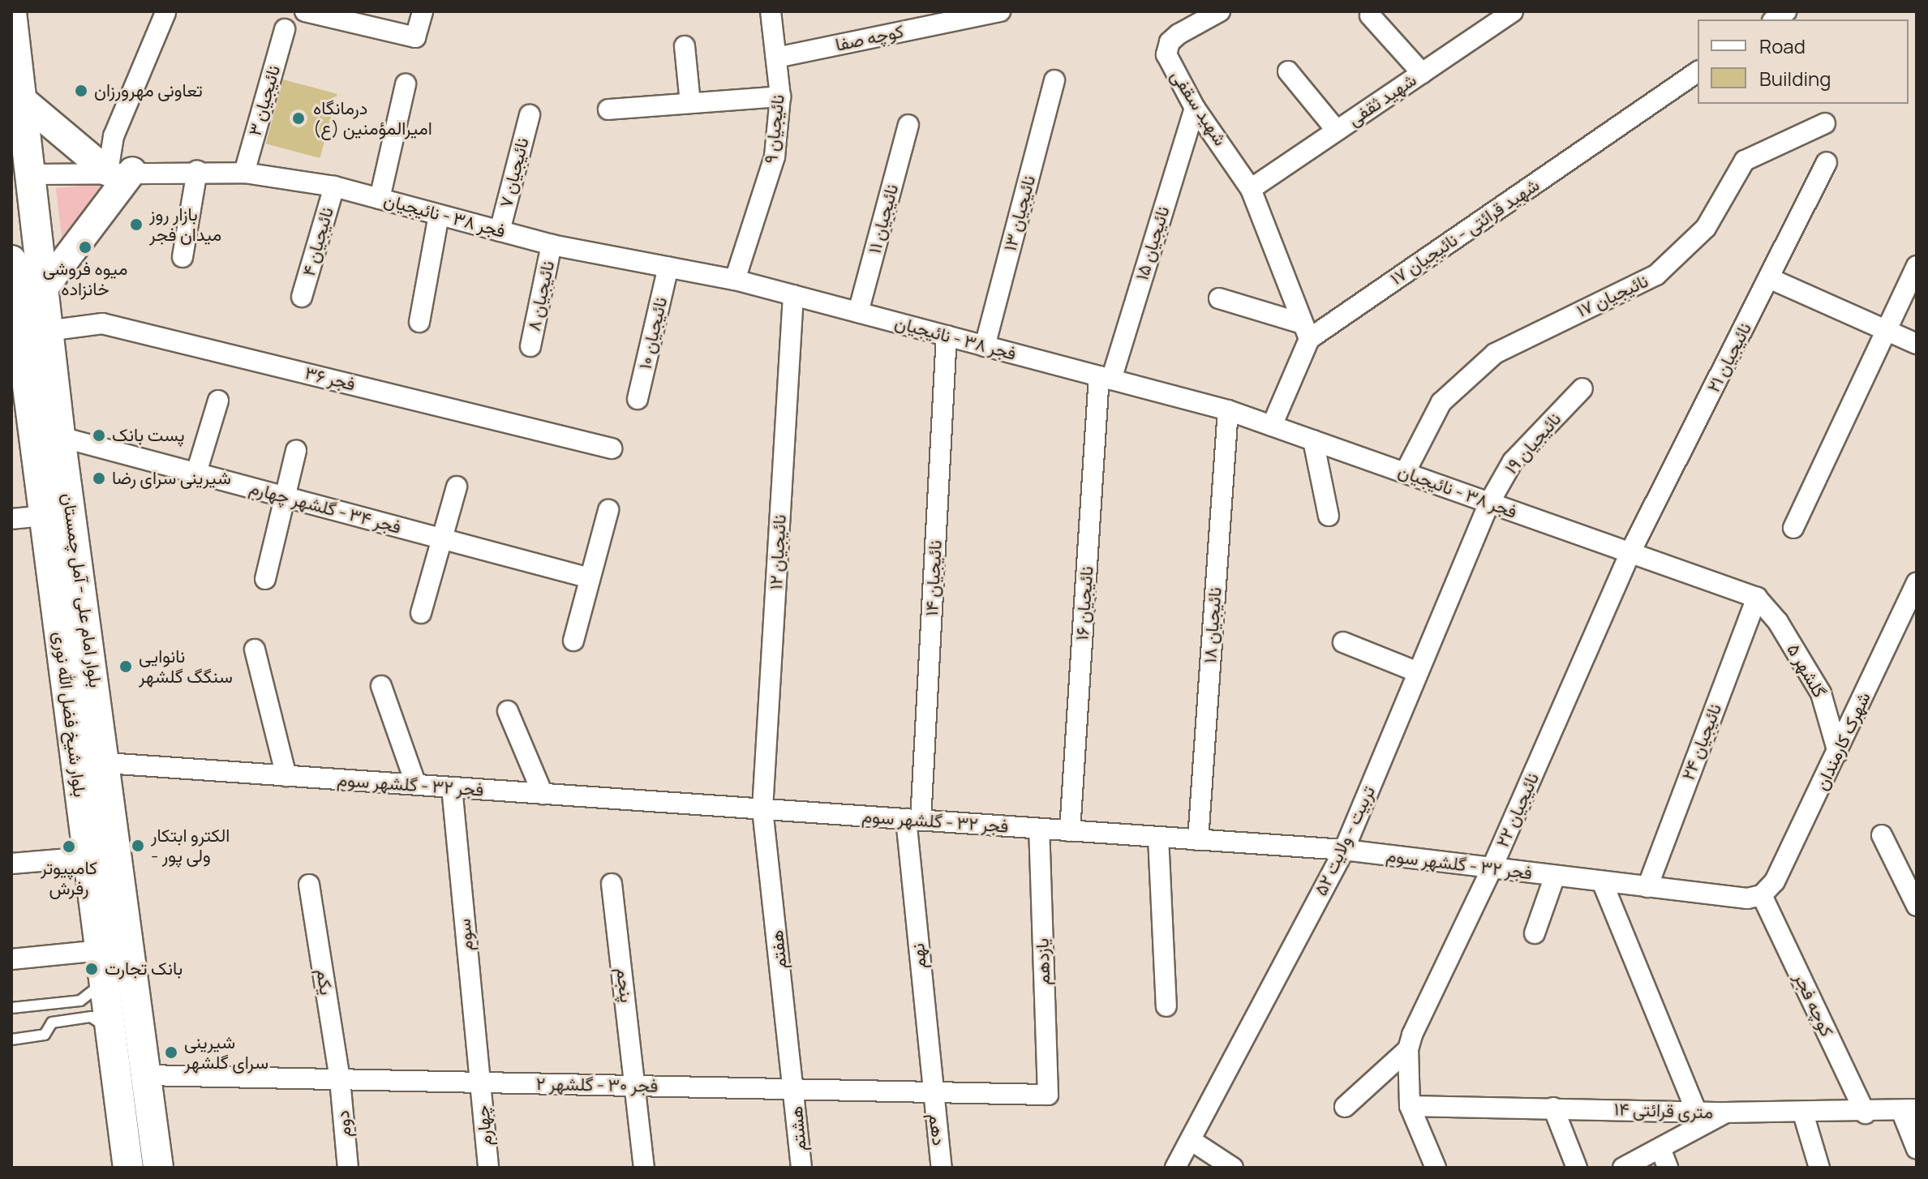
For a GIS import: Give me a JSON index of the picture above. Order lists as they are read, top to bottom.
{
  "streets": {
    "main road": ["بلوار امام علی - آمل چمستان", "بلوار شیخ فضل الله نوری"],
    "street": [
      "کوچه صفا",
      "شهید ثقفی",
      "نائیجیان ۳",
      "شهید سقفی",
      "نائیجیان ۹",
      "نائیجیان ۷",
      "نائیجیان ۱۳",
      "فجر ۳۸ - نائیجیان",
      "نائیجیان ۱۱",
      "شهید قرائتی - نائیجیان ۱۷",
      "نائیجیان ۴",
      "نائیجیان ۱۵",
      "نائیجیان ۸",
      "نائیجیان ۱۷",
      "نائیجیان ۱۰",
      "نائیجیان ۲۱",
      "فجر ۳۶",
      "نائیجیان ۱۹",
      "فجر ۳۴ - گلشهر چهارم",
      "نائیجیان ۱۲",
      "نائیجیان ۱۴",
      "نائیجیان ۱۶",
      "نائیجیان ۱۸",
      "گلشهر ۵",
      "شهرک کارمندان",
      "نائیجیان ۲۴",
      "فجر ۳۲ - گلشهر سوم",
      "نائیجیان ۲۲",
      "تربیت - ولایت ۵۲",
      "سوم",
      "هفتم",
      "نهم",
      "یازدهم",
      "یکم",
      "پنجم",
      "کوچه فجر",
      "فجر ۳۰ - گلشهر ۲",
      "۱۴ متری قرائتی",
      "دوم",
      "چهارم",
      "هشتم",
      "دهم"
    ]
  },
  "crossings": [
    ["کوچه صفا", "نائیجیان ۹"],
    ["شهید ثقفی", "شهید سقفی"],
    ["نائیجیان ۳", "فجر ۳۸ - نائیجیان"],
    ["شهید سقفی", "شهید قرائتی - نائیجیان ۱۷"],
    ["شهید سقفی", "نائیجیان ۱۵"],
    ["نائیجیان ۹", "فجر ۳۸ - نائیجیان"],
    ["نائیجیان ۷", "فجر ۳۸ - نائیجیان"],
    ["نائیجیان ۱۳", "فجر ۳۸ - نائیجیان"],
    ["فجر ۳۸ - نائیجیان", "نائیجیان ۱۱"],
    ["فجر ۳۸ - نائیجیان", "نائیجیان ۴"],
    ["فجر ۳۸ - نائیجیان", "نائیجیان ۱۵"],
    ["فجر ۳۸ - نائیجیان", "نائیجیان ۸"],
    ["فجر ۳۸ - نائیجیان", "نائیجیان ۱۷"],
    ["فجر ۳۸ - نائیجیان", "نائیجیان ۱۰"],
    ["فجر ۳۸ - نائیجیان", "نائیجیان ۲۱"],
    ["فجر ۳۸ - نائیجیان", "نائیجیان ۱۹"],
    ["فجر ۳۸ - نائیجیان", "نائیجیان ۱۲"],
    ["فجر ۳۸ - نائیجیان", "نائیجیان ۱۴"],
    ["فجر ۳۸ - نائیجیان", "بلوار امام علی - آمل چمستان"],
    ["فجر ۳۸ - نائیجیان", "نائیجیان ۱۶"],
    ["فجر ۳۸ - نائیجیان", "نائیجیان ۱۸"],
    ["فجر ۳۸ - نائیجیان", "گلشهر ۵"],
    ["فجر ۳۸ - نائیجیان", "نائیجیان ۲۴"],
    ["فجر ۳۸ - نائیجیان", "نائیجیان ۲۲"],
    ["فجر ۳۸ - نائیجیان", "تربیت - ولایت ۵۲"],
    ["نائیجیان ۱۵", "نائیجیان ۱۶"],
    ["نائیجیان ۲۱", "نائیجیان ۲۲"],
    ["فجر ۳۶", "بلوار امام علی - آمل چمستان"],
    ["نائیجیان ۱۹", "تربیت - ولایت ۵۲"],
    ["فجر ۳۴ - گلشهر چهارم", "بلوار امام علی - آمل چمستان"],
    ["نائیجیان ۱۲", "فجر ۳۲ - گلشهر سوم"],
    ["نائیجیان ۱۲", "هفتم"],
    ["نائیجیان ۱۴", "فجر ۳۲ - گلشهر سوم"],
    ["نائیجیان ۱۴", "نهم"],
    ["بلوار امام علی - آمل چمستان", "فجر ۳۲ - گلشهر سوم"],
    ["بلوار امام علی - آمل چمستان", "فجر ۳۰ - گلشهر ۲"],
    ["نائیجیان ۱۶", "فجر ۳۲ - گلشهر سوم"],
    ["نائیجیان ۱۸", "فجر ۳۲ - گلشهر سوم"],
    ["گلشهر ۵", "شهرک کارمندان"],
    ["گلشهر ۵", "نائیجیان ۲۴"],
    ["شهرک کارمندان", "فجر ۳۲ - گلشهر سوم"],
    ["شهرک کارمندان", "کوچه فجر"],
    ["نائیجیان ۲۴", "فجر ۳۲ - گلشهر سوم"],
    ["فجر ۳۲ - گلشهر سوم", "نائیجیان ۲۲"],
    ["فجر ۳۲ - گلشهر سوم", "تربیت - ولایت ۵۲"],
    ["فجر ۳۲ - گلشهر سوم", "سوم"],
    ["فجر ۳۲ - گلشهر سوم", "هفتم"],
    ["فجر ۳۲ - گلشهر سوم", "نهم"],
    ["فجر ۳۲ - گلشهر سوم", "یازدهم"],
    ["فجر ۳۲ - گلشهر سوم", "کوچه فجر"],
    ["نائیجیان ۲۲", "۱۴ متری قرائتی"],
    ["سوم", "فجر ۳۰ - گلشهر ۲"],
    ["سوم", "چهارم"],
    ["هفتم", "فجر ۳۰ - گلشهر ۲"],
    ["هفتم", "هشتم"],
    ["نهم", "فجر ۳۰ - گلشهر ۲"],
    ["نهم", "دهم"],
    ["یازدهم", "فجر ۳۰ - گلشهر ۲"],
    ["یکم", "فجر ۳۰ - گلشهر ۲"],
    ["یکم", "دوم"],
    ["پنجم", "فجر ۳۰ - گلشهر ۲"],
    ["کوچه فجر", "۱۴ متری قرائتی"],
    ["فجر ۳۰ - گلشهر ۲", "دوم"],
    ["فجر ۳۰ - گلشهر ۲", "چهارم"],
    ["فجر ۳۰ - گلشهر ۲", "هشتم"],
    ["فجر ۳۰ - گلشهر ۲", "دهم"]
  ],
  "places": [
    "تعاونی مهرورزان",
    "درمانگاه امیرالمؤمنین (ع)",
    "بازار روز میدان فجر",
    "میوه فروشی خانزاده",
    "پست بانک",
    "شیرینی سرای رضا",
    "نانوایی سنگگ گلشهر",
    "الکترو ابتکار - ولی پور",
    "کامپیوتر رفرش",
    "بانک تجارت",
    "شیرینی سرای گلشهر"
  ],
  "legend": ["Road", "Building"]
}
